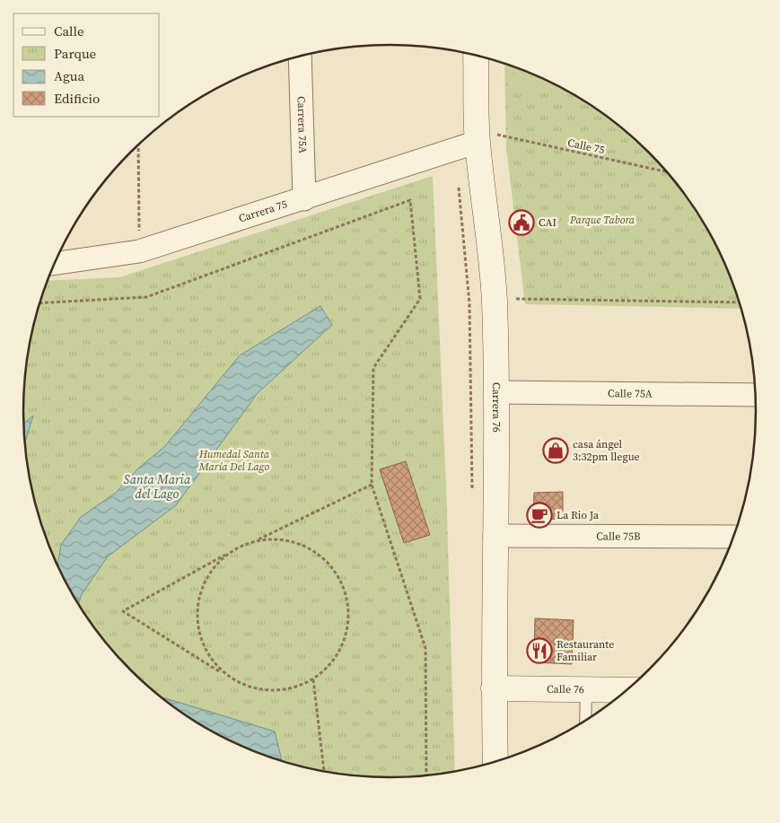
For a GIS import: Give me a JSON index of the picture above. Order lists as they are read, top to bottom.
{
  "streets": {
    "main road": ["Carrera 76", "Calle 76"],
    "street": [
      "Carrera 75A",
      "Carrera 75",
      "Calle 75A",
      "Calle 75B"
    ],
    "path": ["Calle 75"]
  },
  "crossings": [
    ["Carrera 75A", "Carrera 75"],
    ["Calle 75", "Carrera 75"],
    ["Calle 75", "Carrera 76"],
    ["Carrera 75", "Carrera 76"],
    ["Calle 75A", "Carrera 76"],
    ["Carrera 76", "Calle 75B"],
    ["Carrera 76", "Calle 76"]
  ],
  "water": ["Santa Maria del Lago"],
  "parks": ["Parque Tabora", "Humedal Santa María Del Lago"],
  "places": {
    "public building": ["CAI"],
    "shop": ["casa ángel 3:32pm llegue"],
    "cafe": ["La Rio Ja"],
    "restaurant": ["Restaurante Familiar"]
  },
  "legend": [
    "Calle",
    "Parque",
    "Agua",
    "Edificio"
  ]
}
